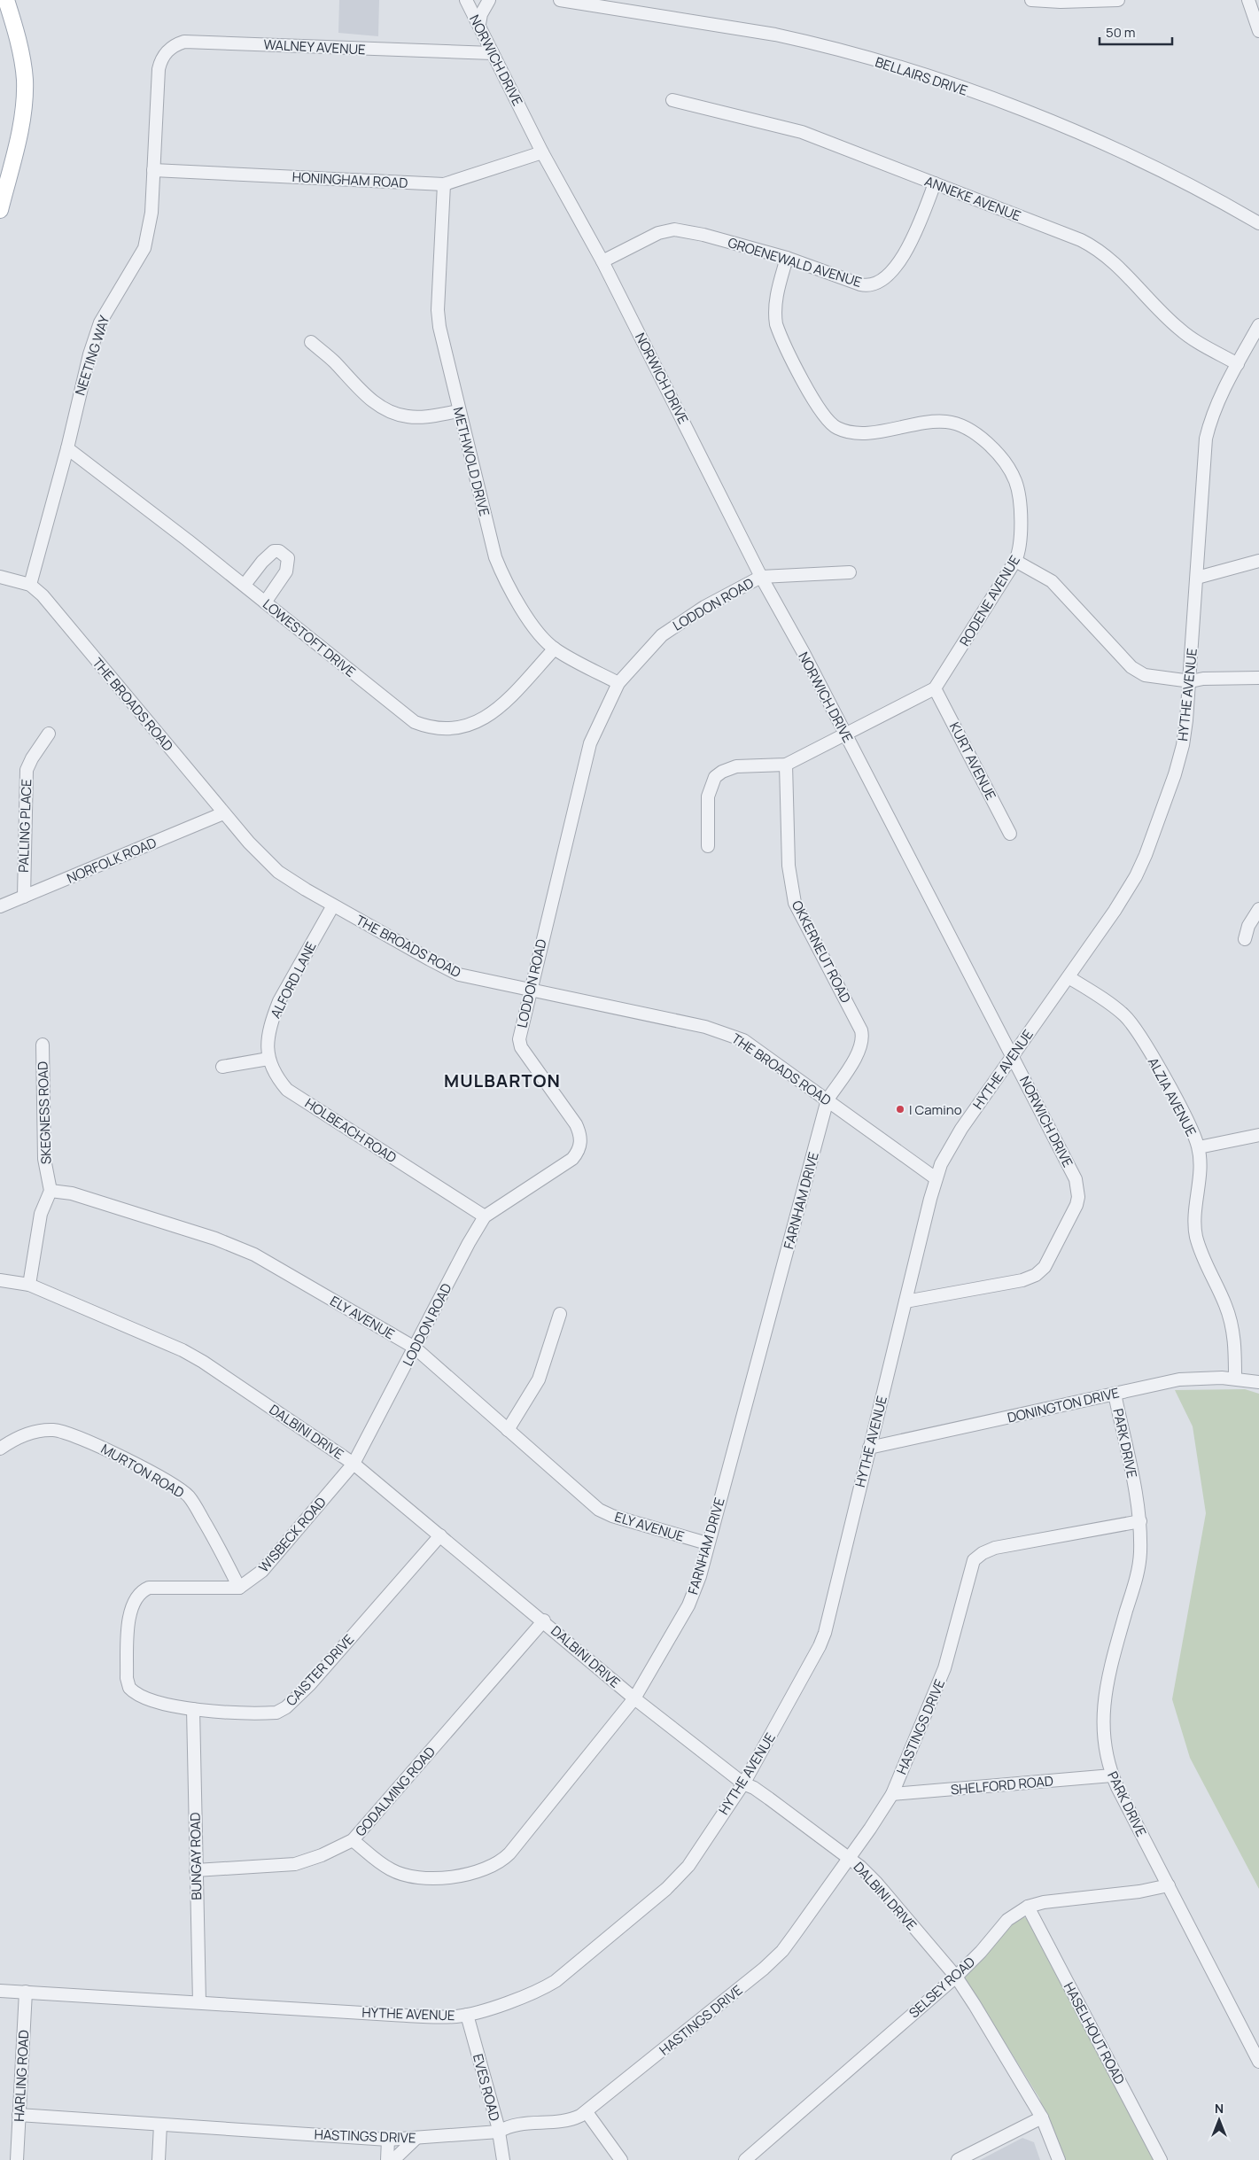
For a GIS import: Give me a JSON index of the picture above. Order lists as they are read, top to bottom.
{
  "streets": {
    "street": [
      "WALNEY AVENUE",
      "NORWICH DRIVE",
      "BELLAIRS DRIVE",
      "HONINGHAM ROAD",
      "ANNEKE AVENUE",
      "GROENEWALD AVENUE",
      "NEETING WAY",
      "METHWOLD DRIVE",
      "RODENE AVENUE",
      "LODDON ROAD",
      "LOWESTOFT DRIVE",
      "HYTHE AVENUE",
      "THE BROADS ROAD",
      "KURT AVENUE",
      "PALLING PLACE",
      "NORFOLK ROAD",
      "OKKERNEUT ROAD",
      "ALFORD LANE",
      "ALZIA AVENUE",
      "SKEGNESS ROAD",
      "HOLBEACH ROAD",
      "FARNHAM DRIVE",
      "ELY AVENUE",
      "DONINGTON DRIVE",
      "DALBINI DRIVE",
      "PARK DRIVE",
      "MURTON ROAD",
      "WISBECK ROAD",
      "CAISTER DRIVE",
      "HASTINGS DRIVE",
      "SHELFORD ROAD",
      "GODALMING ROAD",
      "BUNGAY ROAD",
      "SELSEY ROAD",
      "HASELHOUT ROAD",
      "HARLING ROAD",
      "EVES ROAD"
    ]
  },
  "crossings": [
    ["WALNEY AVENUE", "NORWICH DRIVE"],
    ["WALNEY AVENUE", "NEETING WAY"],
    ["NORWICH DRIVE", "HONINGHAM ROAD"],
    ["NORWICH DRIVE", "GROENEWALD AVENUE"],
    ["NORWICH DRIVE", "LODDON ROAD"],
    ["NORWICH DRIVE", "HYTHE AVENUE"],
    ["HONINGHAM ROAD", "NEETING WAY"],
    ["HONINGHAM ROAD", "METHWOLD DRIVE"],
    ["ANNEKE AVENUE", "GROENEWALD AVENUE"],
    ["ANNEKE AVENUE", "HYTHE AVENUE"],
    ["GROENEWALD AVENUE", "RODENE AVENUE"],
    ["NEETING WAY", "LOWESTOFT DRIVE"],
    ["NEETING WAY", "THE BROADS ROAD"],
    ["METHWOLD DRIVE", "LODDON ROAD"],
    ["METHWOLD DRIVE", "LOWESTOFT DRIVE"],
    ["RODENE AVENUE", "KURT AVENUE"],
    ["LODDON ROAD", "THE BROADS ROAD"],
    ["LODDON ROAD", "HOLBEACH ROAD"],
    ["LODDON ROAD", "ELY AVENUE"],
    ["LODDON ROAD", "DALBINI DRIVE"],
    ["LODDON ROAD", "WISBECK ROAD"],
    ["HYTHE AVENUE", "THE BROADS ROAD"],
    ["HYTHE AVENUE", "ALZIA AVENUE"],
    ["HYTHE AVENUE", "DONINGTON DRIVE"],
    ["HYTHE AVENUE", "DALBINI DRIVE"],
    ["HYTHE AVENUE", "BUNGAY ROAD"],
    ["HYTHE AVENUE", "HARLING ROAD"],
    ["HYTHE AVENUE", "EVES ROAD"],
    ["THE BROADS ROAD", "NORFOLK ROAD"],
    ["THE BROADS ROAD", "OKKERNEUT ROAD"],
    ["THE BROADS ROAD", "ALFORD LANE"],
    ["THE BROADS ROAD", "FARNHAM DRIVE"],
    ["PALLING PLACE", "NORFOLK ROAD"],
    ["OKKERNEUT ROAD", "FARNHAM DRIVE"],
    ["ALFORD LANE", "HOLBEACH ROAD"],
    ["ALZIA AVENUE", "DONINGTON DRIVE"],
    ["SKEGNESS ROAD", "ELY AVENUE"],
    ["FARNHAM DRIVE", "ELY AVENUE"],
    ["FARNHAM DRIVE", "DALBINI DRIVE"],
    ["FARNHAM DRIVE", "GODALMING ROAD"],
    ["DONINGTON DRIVE", "PARK DRIVE"],
    ["DALBINI DRIVE", "WISBECK ROAD"],
    ["DALBINI DRIVE", "CAISTER DRIVE"],
    ["DALBINI DRIVE", "HASTINGS DRIVE"],
    ["DALBINI DRIVE", "GODALMING ROAD"],
    ["DALBINI DRIVE", "SELSEY ROAD"],
    ["PARK DRIVE", "HASTINGS DRIVE"],
    ["PARK DRIVE", "SHELFORD ROAD"],
    ["PARK DRIVE", "SELSEY ROAD"],
    ["MURTON ROAD", "WISBECK ROAD"],
    ["MURTON ROAD", "CAISTER DRIVE"],
    ["WISBECK ROAD", "CAISTER DRIVE"],
    ["CAISTER DRIVE", "BUNGAY ROAD"],
    ["HASTINGS DRIVE", "SHELFORD ROAD"],
    ["HASTINGS DRIVE", "HARLING ROAD"],
    ["HASTINGS DRIVE", "EVES ROAD"],
    ["GODALMING ROAD", "BUNGAY ROAD"],
    ["SELSEY ROAD", "HASELHOUT ROAD"]
  ],
  "districts": ["MULBARTON"],
  "places": ["I Camino"],
  "scale_bar": "50 m",
  "north": "top"
}
